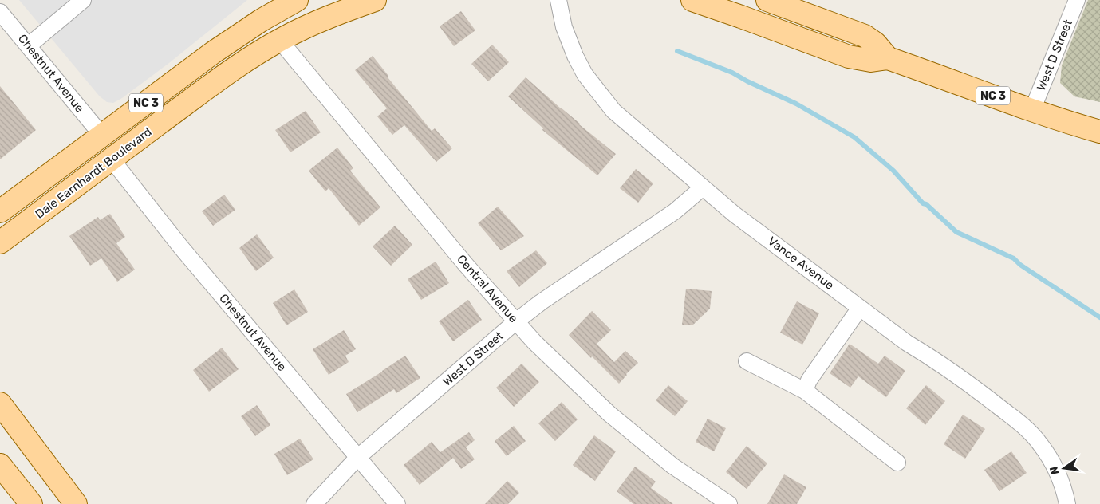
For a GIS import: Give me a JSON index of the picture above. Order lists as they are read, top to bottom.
{
  "streets": {
    "main road": ["NC 3", "Dale Earnhardt Boulevard"],
    "street": [
      "West D Street",
      "Chestnut Avenue",
      "Vance Avenue",
      "Central Avenue"
    ]
  },
  "crossings": [
    ["West D Street", "Chestnut Avenue"],
    ["West D Street", "NC 3"],
    ["West D Street", "Vance Avenue"],
    ["West D Street", "Central Avenue"],
    ["Chestnut Avenue", "Dale Earnhardt Boulevard"],
    ["Dale Earnhardt Boulevard", "Central Avenue"]
  ],
  "north": "left"
}
